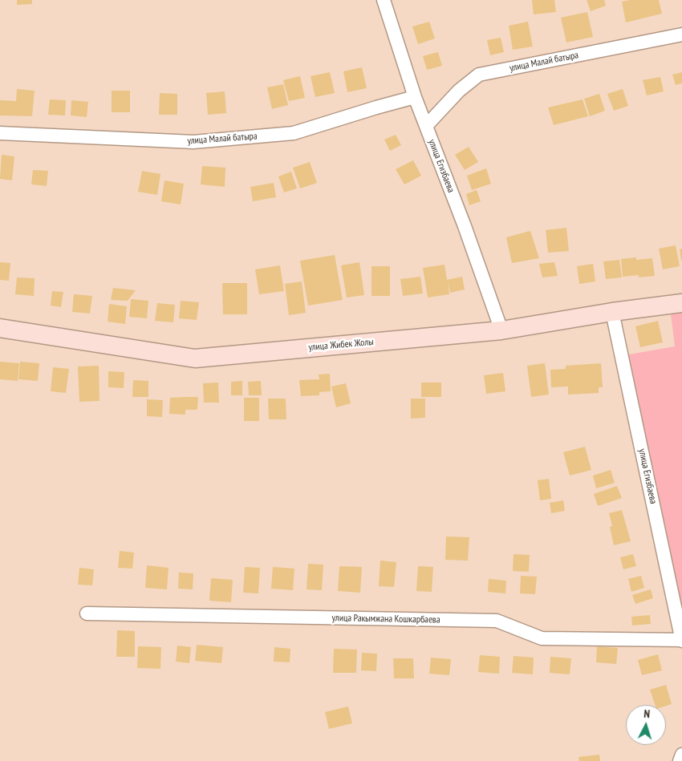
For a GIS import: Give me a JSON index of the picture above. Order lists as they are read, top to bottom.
{
  "streets": {
    "main road": ["улица Жибек Жолы"],
    "street": ["улица Малай батыра", "улица Егизбаева", "улица Ракымжана Кошкарбаева"]
  },
  "crossings": [
    ["улица Малай батыра", "улица Егизбаева"],
    ["улица Егизбаева", "улица Жибек Жолы"],
    ["улица Егизбаева", "улица Ракымжана Кошкарбаева"]
  ],
  "north": "top"
}
